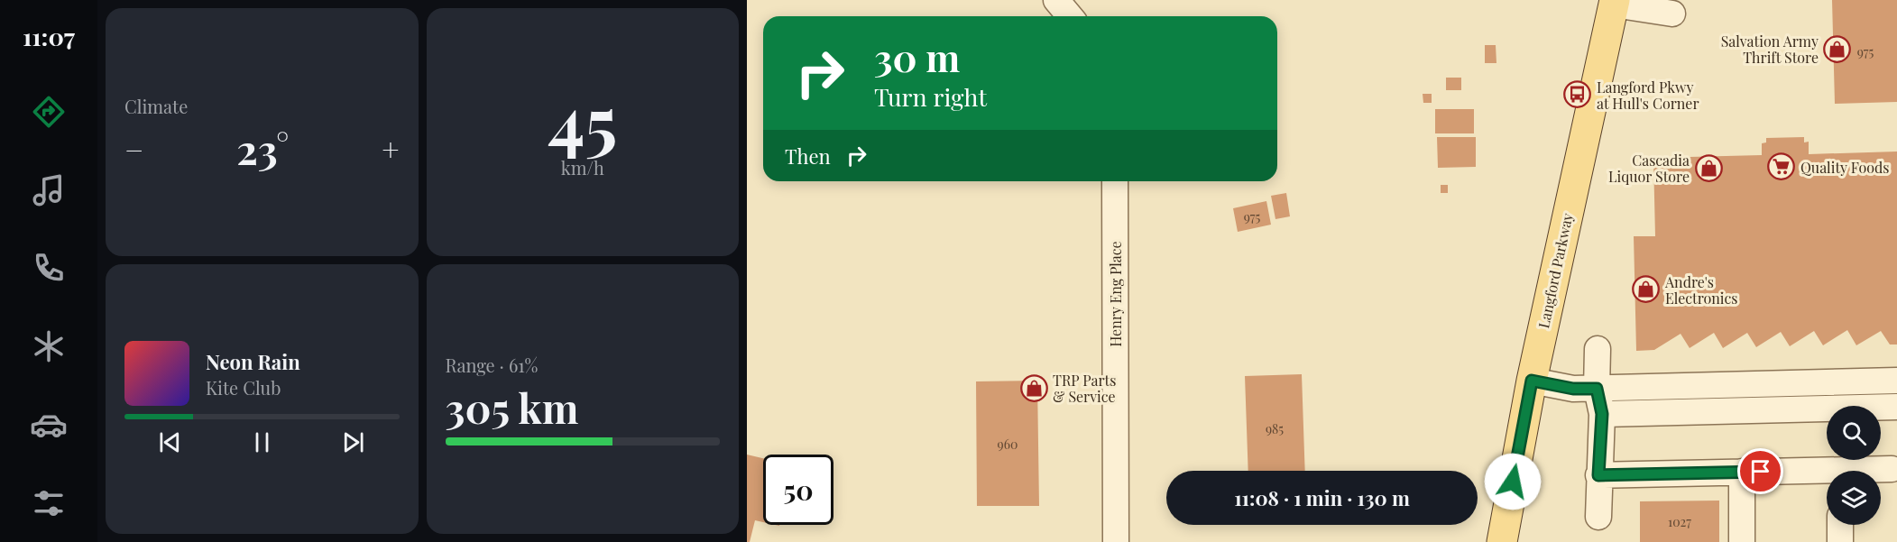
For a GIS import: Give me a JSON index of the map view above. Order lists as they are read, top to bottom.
{
  "streets": {
    "main road": ["Langford Parkway"],
    "street": ["Henry Eng Place"]
  },
  "places": {
    "shop": [
      "Salvation Army Thrift Store",
      "Cascadia Liquor Store",
      "Andre's Electronics",
      "TRP Parts & Service"
    ],
    "bus stop": ["Langford Pkwy at Hull's Corner"],
    "supermarket": ["Quality Foods"]
  },
  "house_numbers": [
    "975",
    "975",
    "985",
    "960",
    "1027"
  ],
  "page": {
    "tabs": "11:07",
    "tile": [
      "Climate",
      ["45", "km/h"],
      ["Range · 61%", "305 km"]
    ],
    "turn": ["30 m", "Turn right"],
    "heat": ["−", "23°", "+"],
    "then": "Then",
    "song": ["Neon Rain", "Kite Club"],
    "limit": "50",
    "trip": "11:08 · 1 min · 130 m"
  }
}
